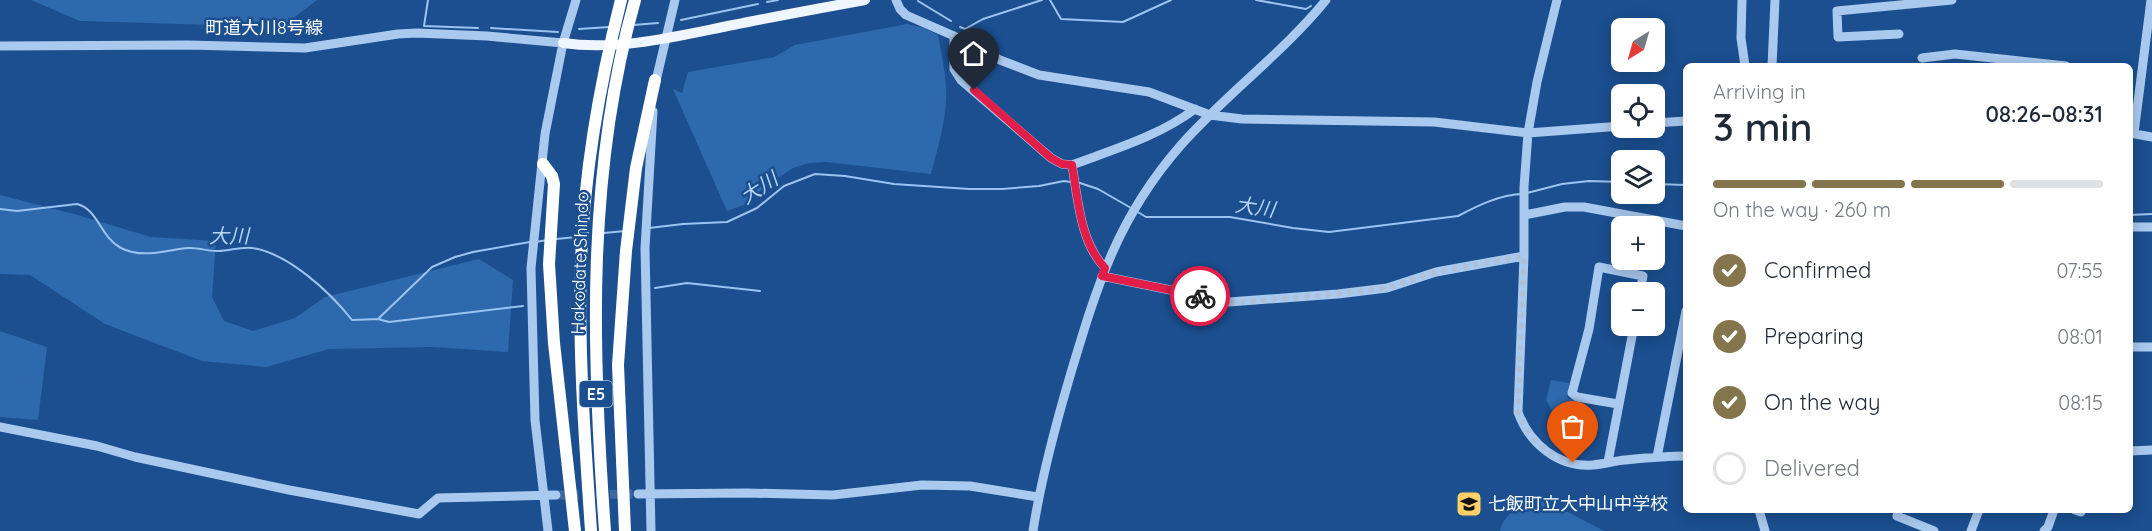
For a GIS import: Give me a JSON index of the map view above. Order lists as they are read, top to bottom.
{
  "streets": {
    "highway": ["Hakodate Shindo", "E5"],
    "street": ["町道大川8号線"]
  },
  "water": ["大川"],
  "places": {
    "school or university": ["七飯町立大中山中学校"]
  },
  "north": "bottom left",
  "page": {
    "map_buttons": ["+", "−"],
    "heading": ["3 min", "Arriving in", "08:26–08:31"],
    "bar": "On the way · 260 m",
    "list": [
      ["Confirmed", "07:55"],
      ["Preparing", "08:01"],
      ["On the way", "08:15"],
      "Delivered"
    ]
  }
}
